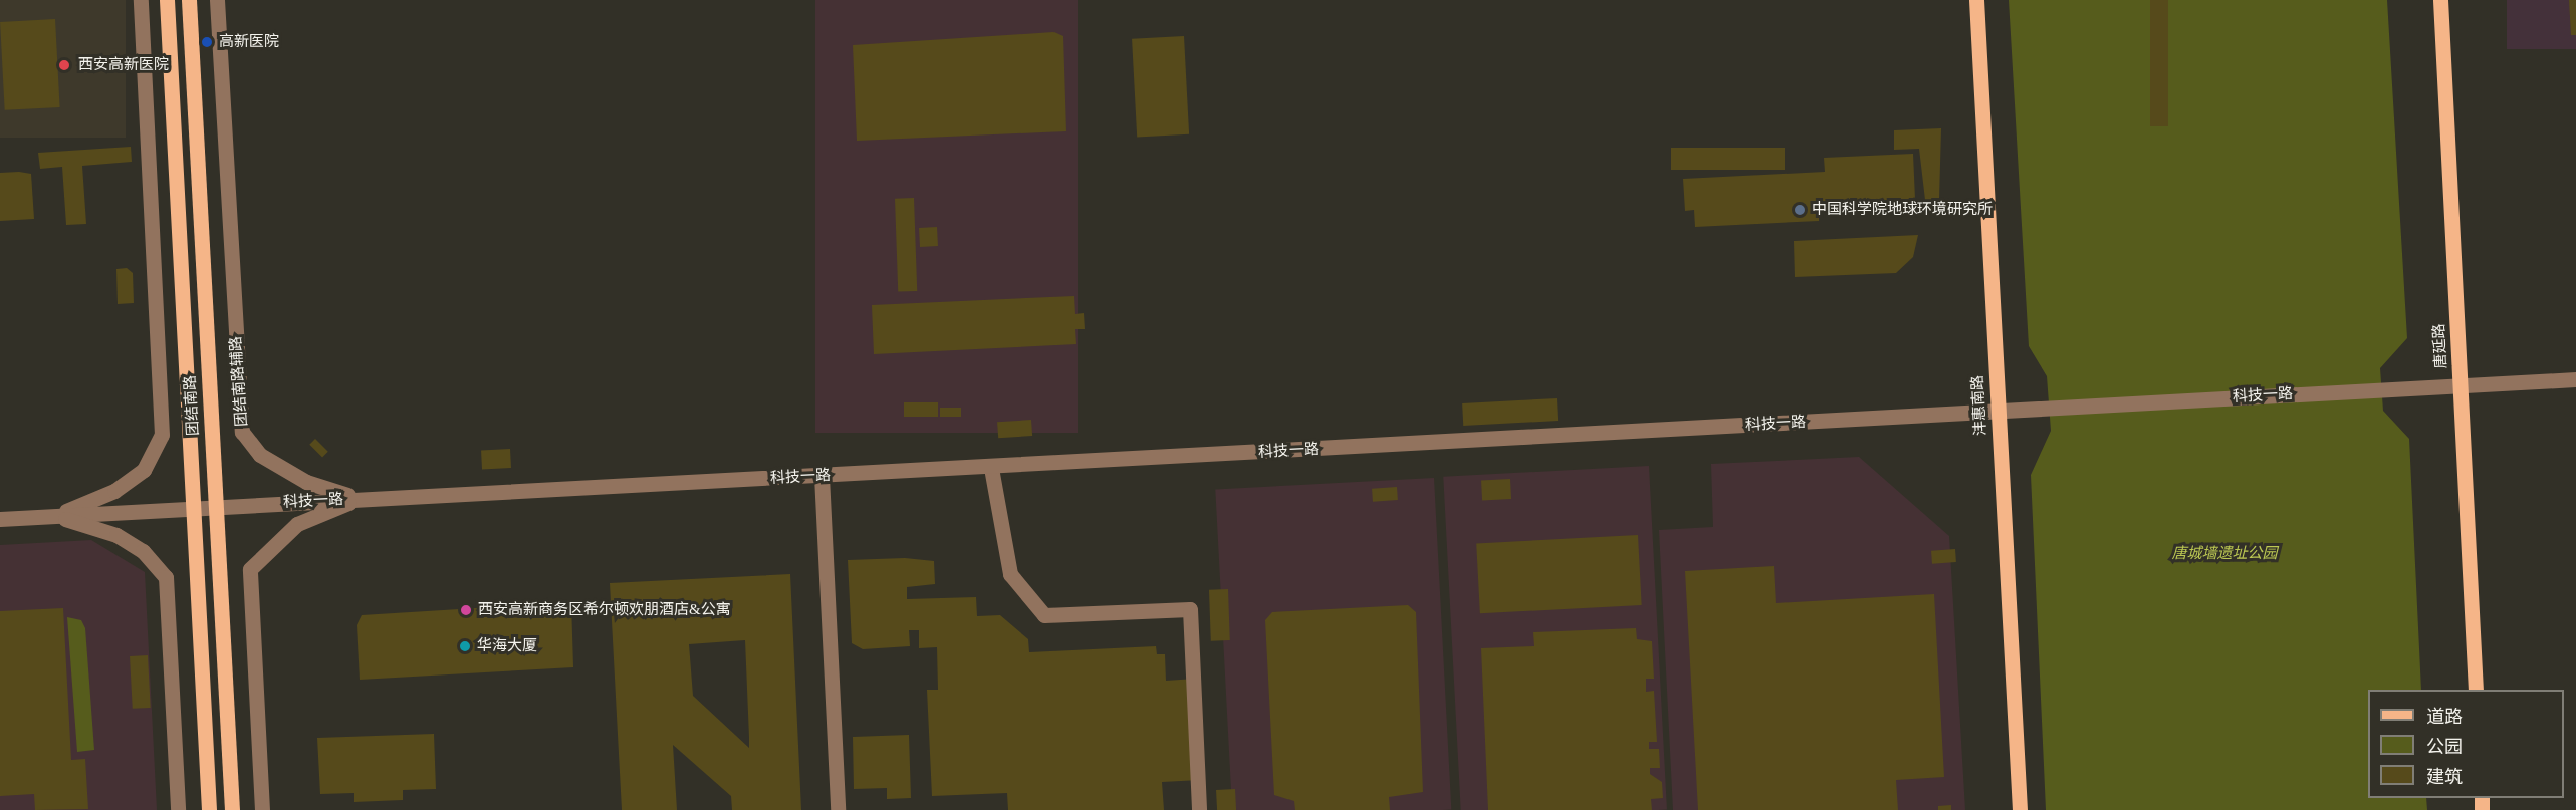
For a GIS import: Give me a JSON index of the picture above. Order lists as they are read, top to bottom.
{
  "streets": {
    "main road": ["唐延路", "团结南路", "沣惠南路"],
    "street": ["团结南路辅路", "科技一路"]
  },
  "crossings": [
    ["唐延路", "科技一路"],
    ["团结南路辅路", "科技一路"],
    ["科技一路", "团结南路"],
    ["科技一路", "沣惠南路"]
  ],
  "parks": ["唐城墙遗址公园"],
  "places": [
    "高新医院",
    "西安高新医院",
    "中国科学院地球环境研究所",
    "西安高新商务区希尔顿欢朋酒店&公寓",
    "华海大厦"
  ],
  "legend": ["道路", "公园", "建筑"]
}
